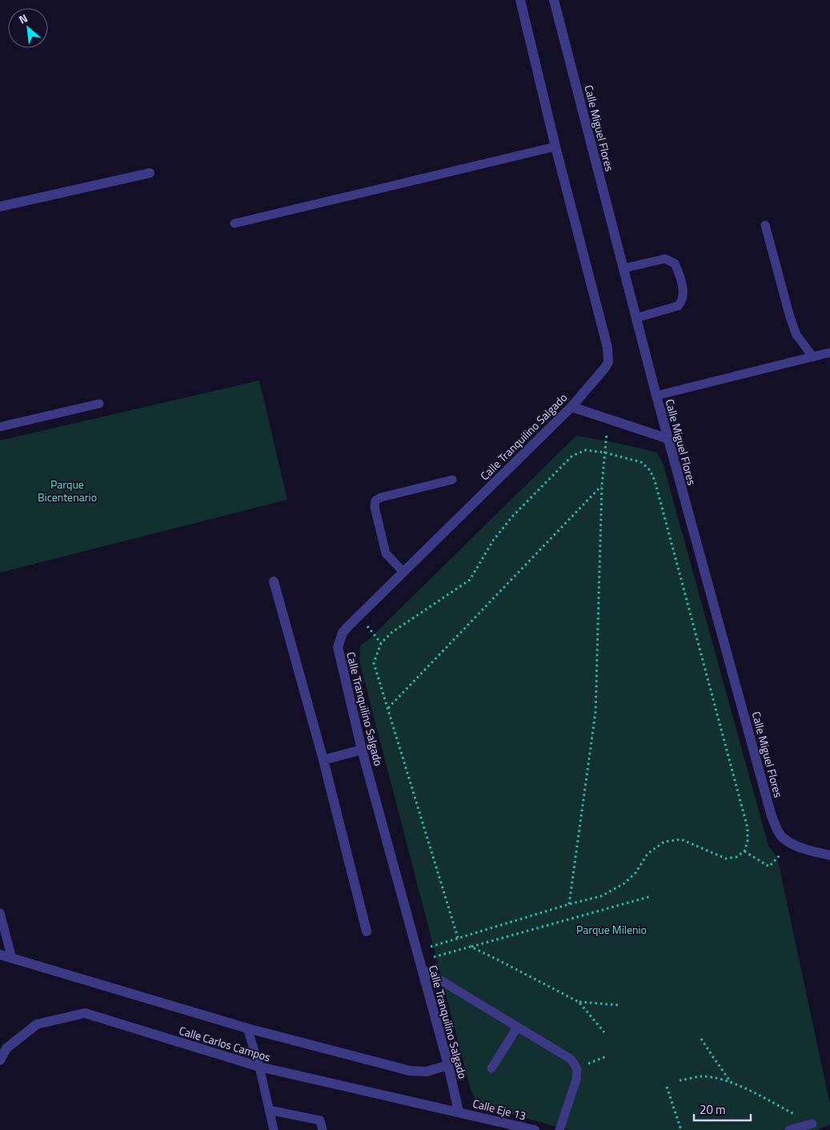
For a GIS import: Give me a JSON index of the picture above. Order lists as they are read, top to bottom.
{
  "streets": {
    "street": [
      "Calle Miguel Flores",
      "Calle Tranquilino Salgado",
      "Calle Carlos Campos",
      "Calle Eje 13"
    ]
  },
  "crossings": [
    ["Calle Tranquilino Salgado", "Calle Carlos Campos"],
    ["Calle Tranquilino Salgado", "Calle Eje 13"],
    ["Calle Carlos Campos", "Calle Eje 13"]
  ],
  "parks": ["Parque Bicentenario", "Parque Milenio"],
  "scale_bar": "20 m",
  "north": "top left"
}
